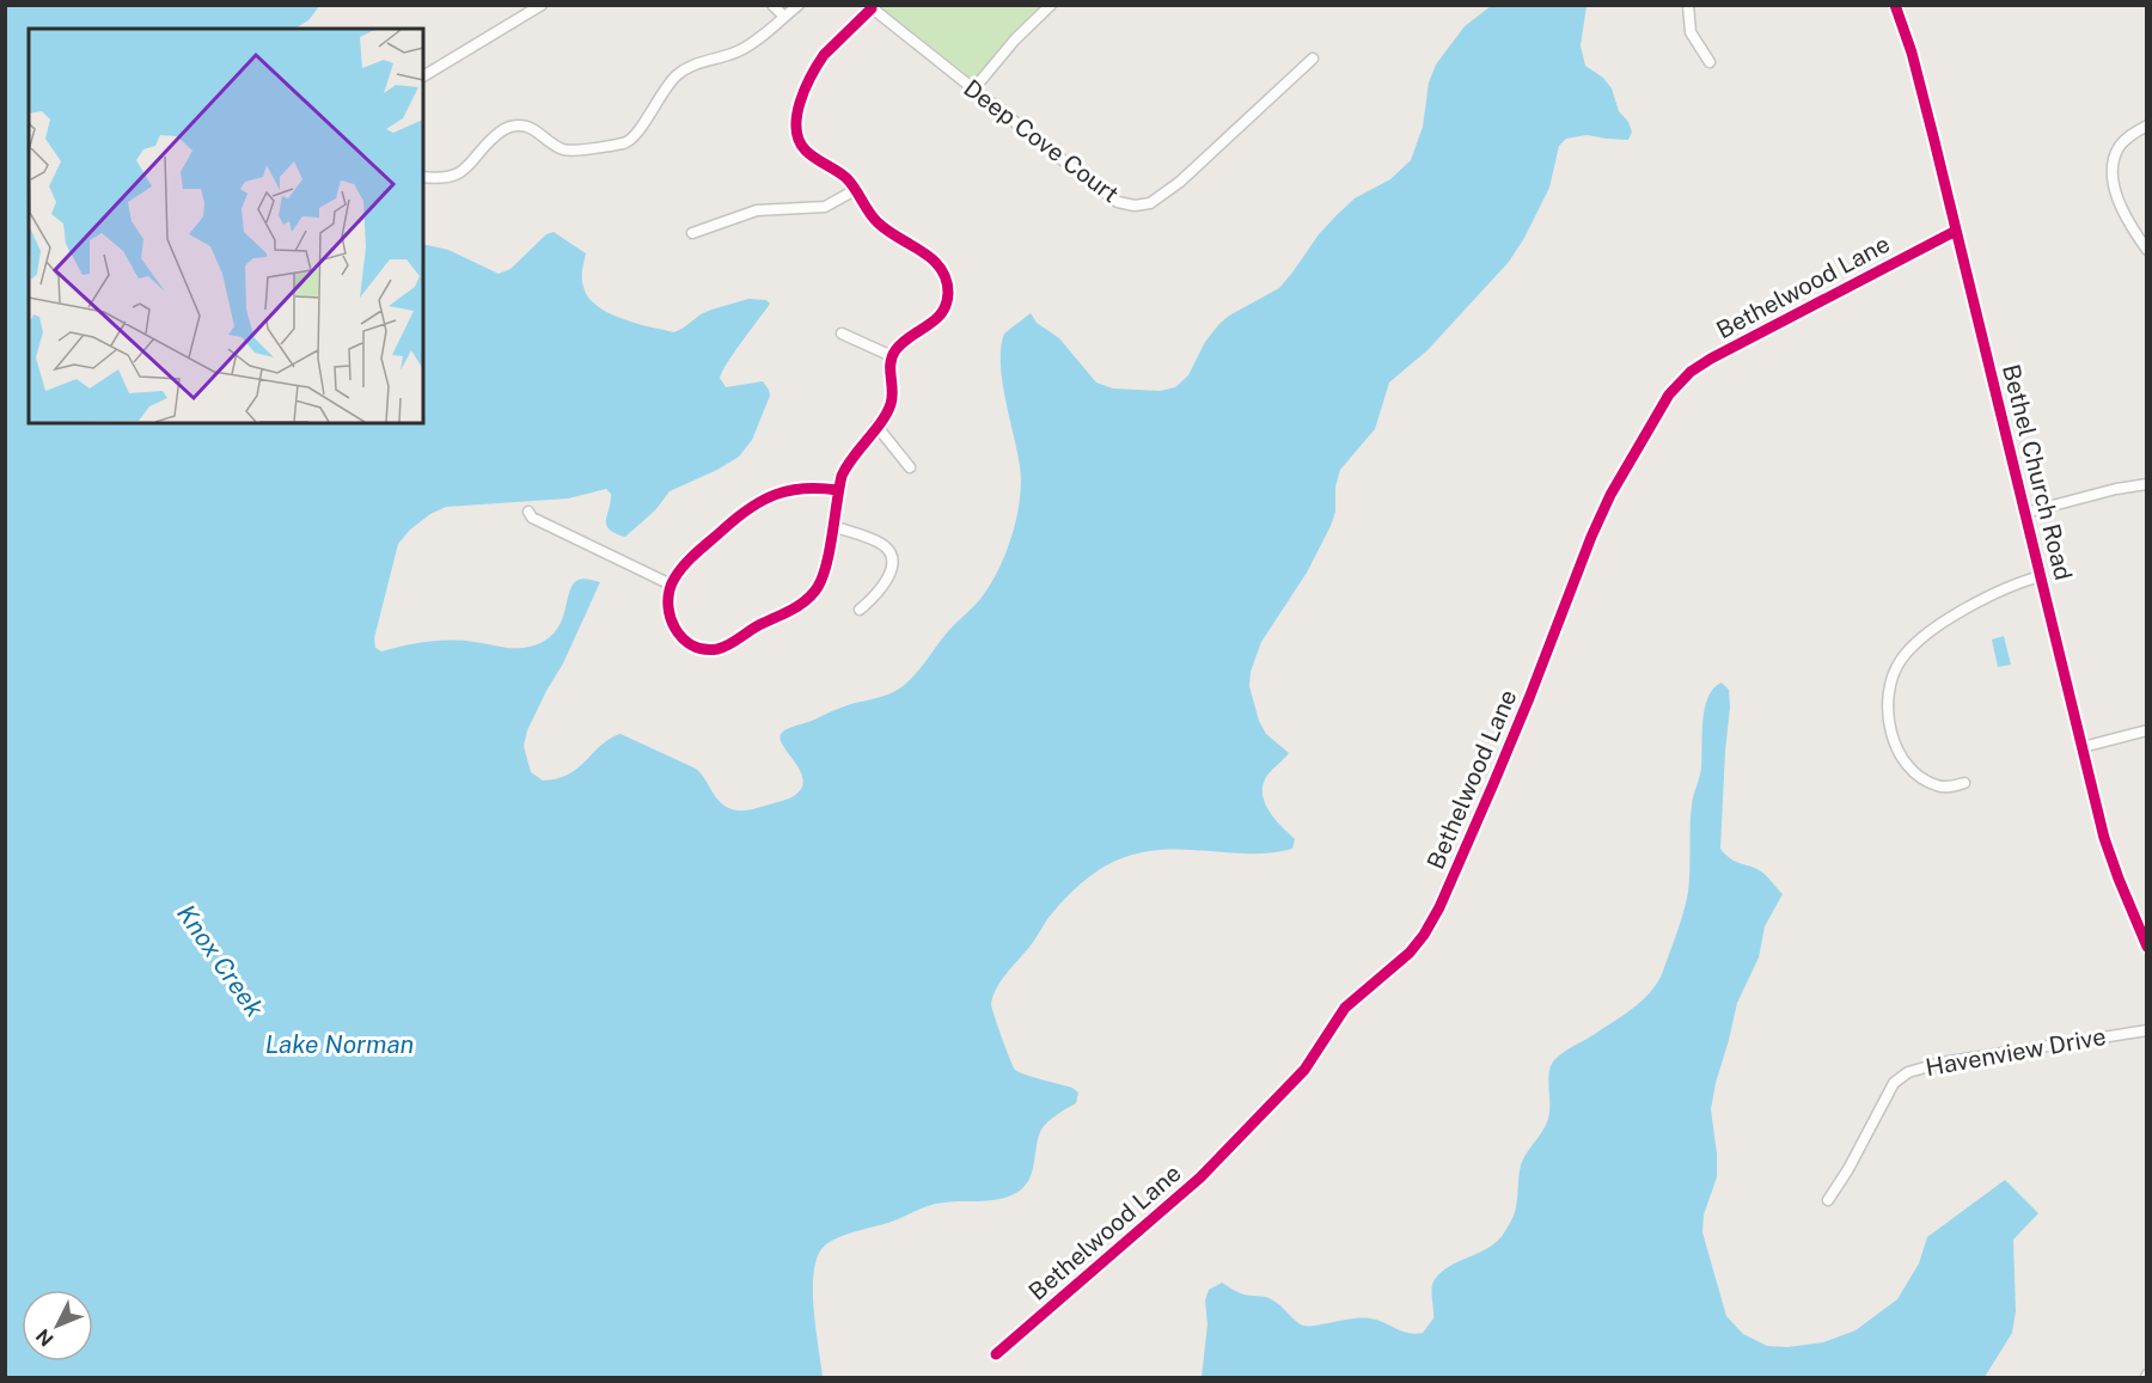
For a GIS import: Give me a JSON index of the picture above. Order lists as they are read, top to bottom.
{
  "streets": {
    "street": [
      "Deep Cove Court",
      "Bethelwood Lane",
      "Bethel Church Road",
      "Havenview Drive"
    ]
  },
  "crossings": [
    ["Bethelwood Lane", "Bethel Church Road"]
  ],
  "water": ["Knox Creek", "Lake Norman"],
  "north": "bottom left"
}
